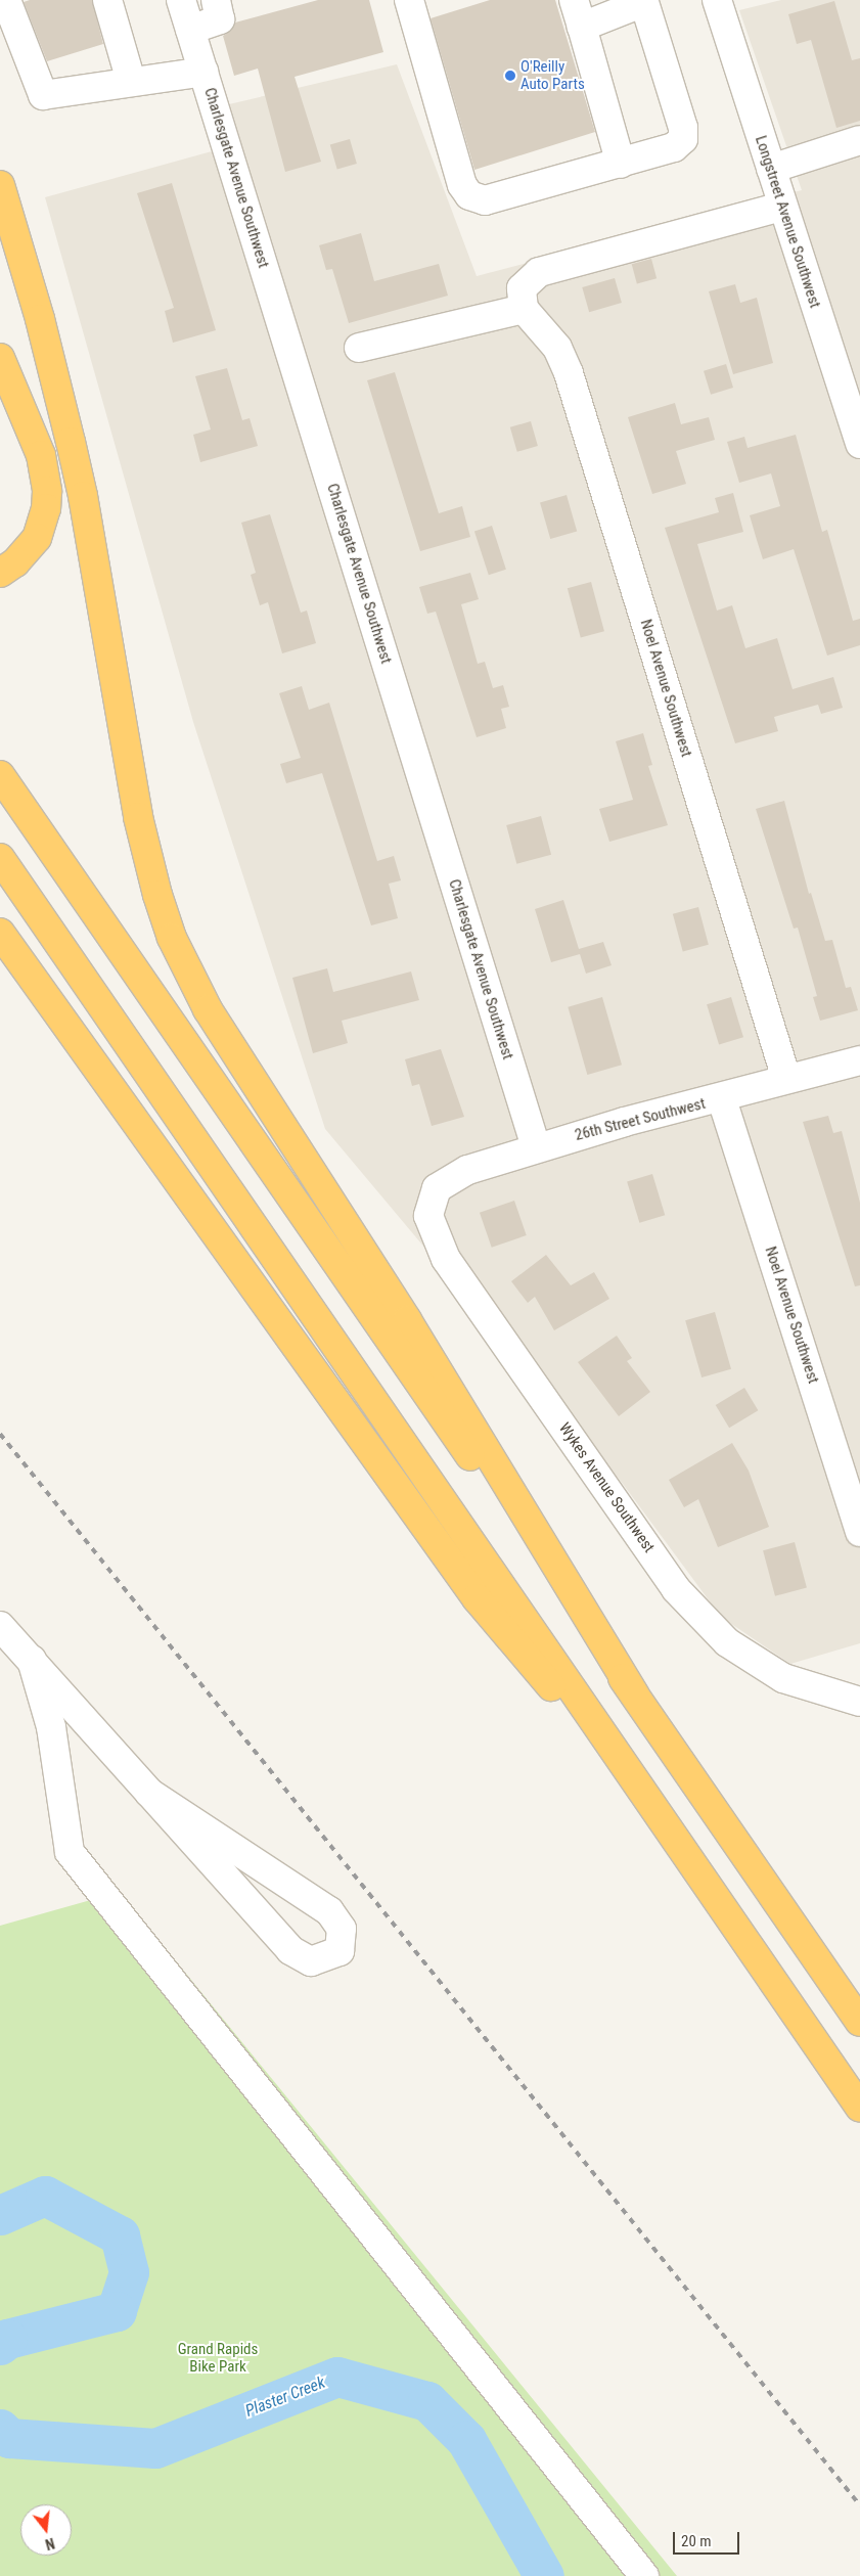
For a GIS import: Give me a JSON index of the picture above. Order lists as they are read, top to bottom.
{
  "streets": {
    "street": [
      "Charlesgate Avenue Southwest",
      "Longstreet Avenue Southwest",
      "Noel Avenue Southwest",
      "26th Street Southwest",
      "Wykes Avenue Southwest"
    ]
  },
  "crossings": [
    ["Charlesgate Avenue Southwest", "26th Street Southwest"],
    ["Noel Avenue Southwest", "26th Street Southwest"],
    ["26th Street Southwest", "Wykes Avenue Southwest"]
  ],
  "water": ["Plaster Creek"],
  "parks": ["Grand Rapids Bike Park"],
  "places": ["O'Reilly Auto Parts"],
  "scale_bar": "20 m",
  "north": "bottom"
}
